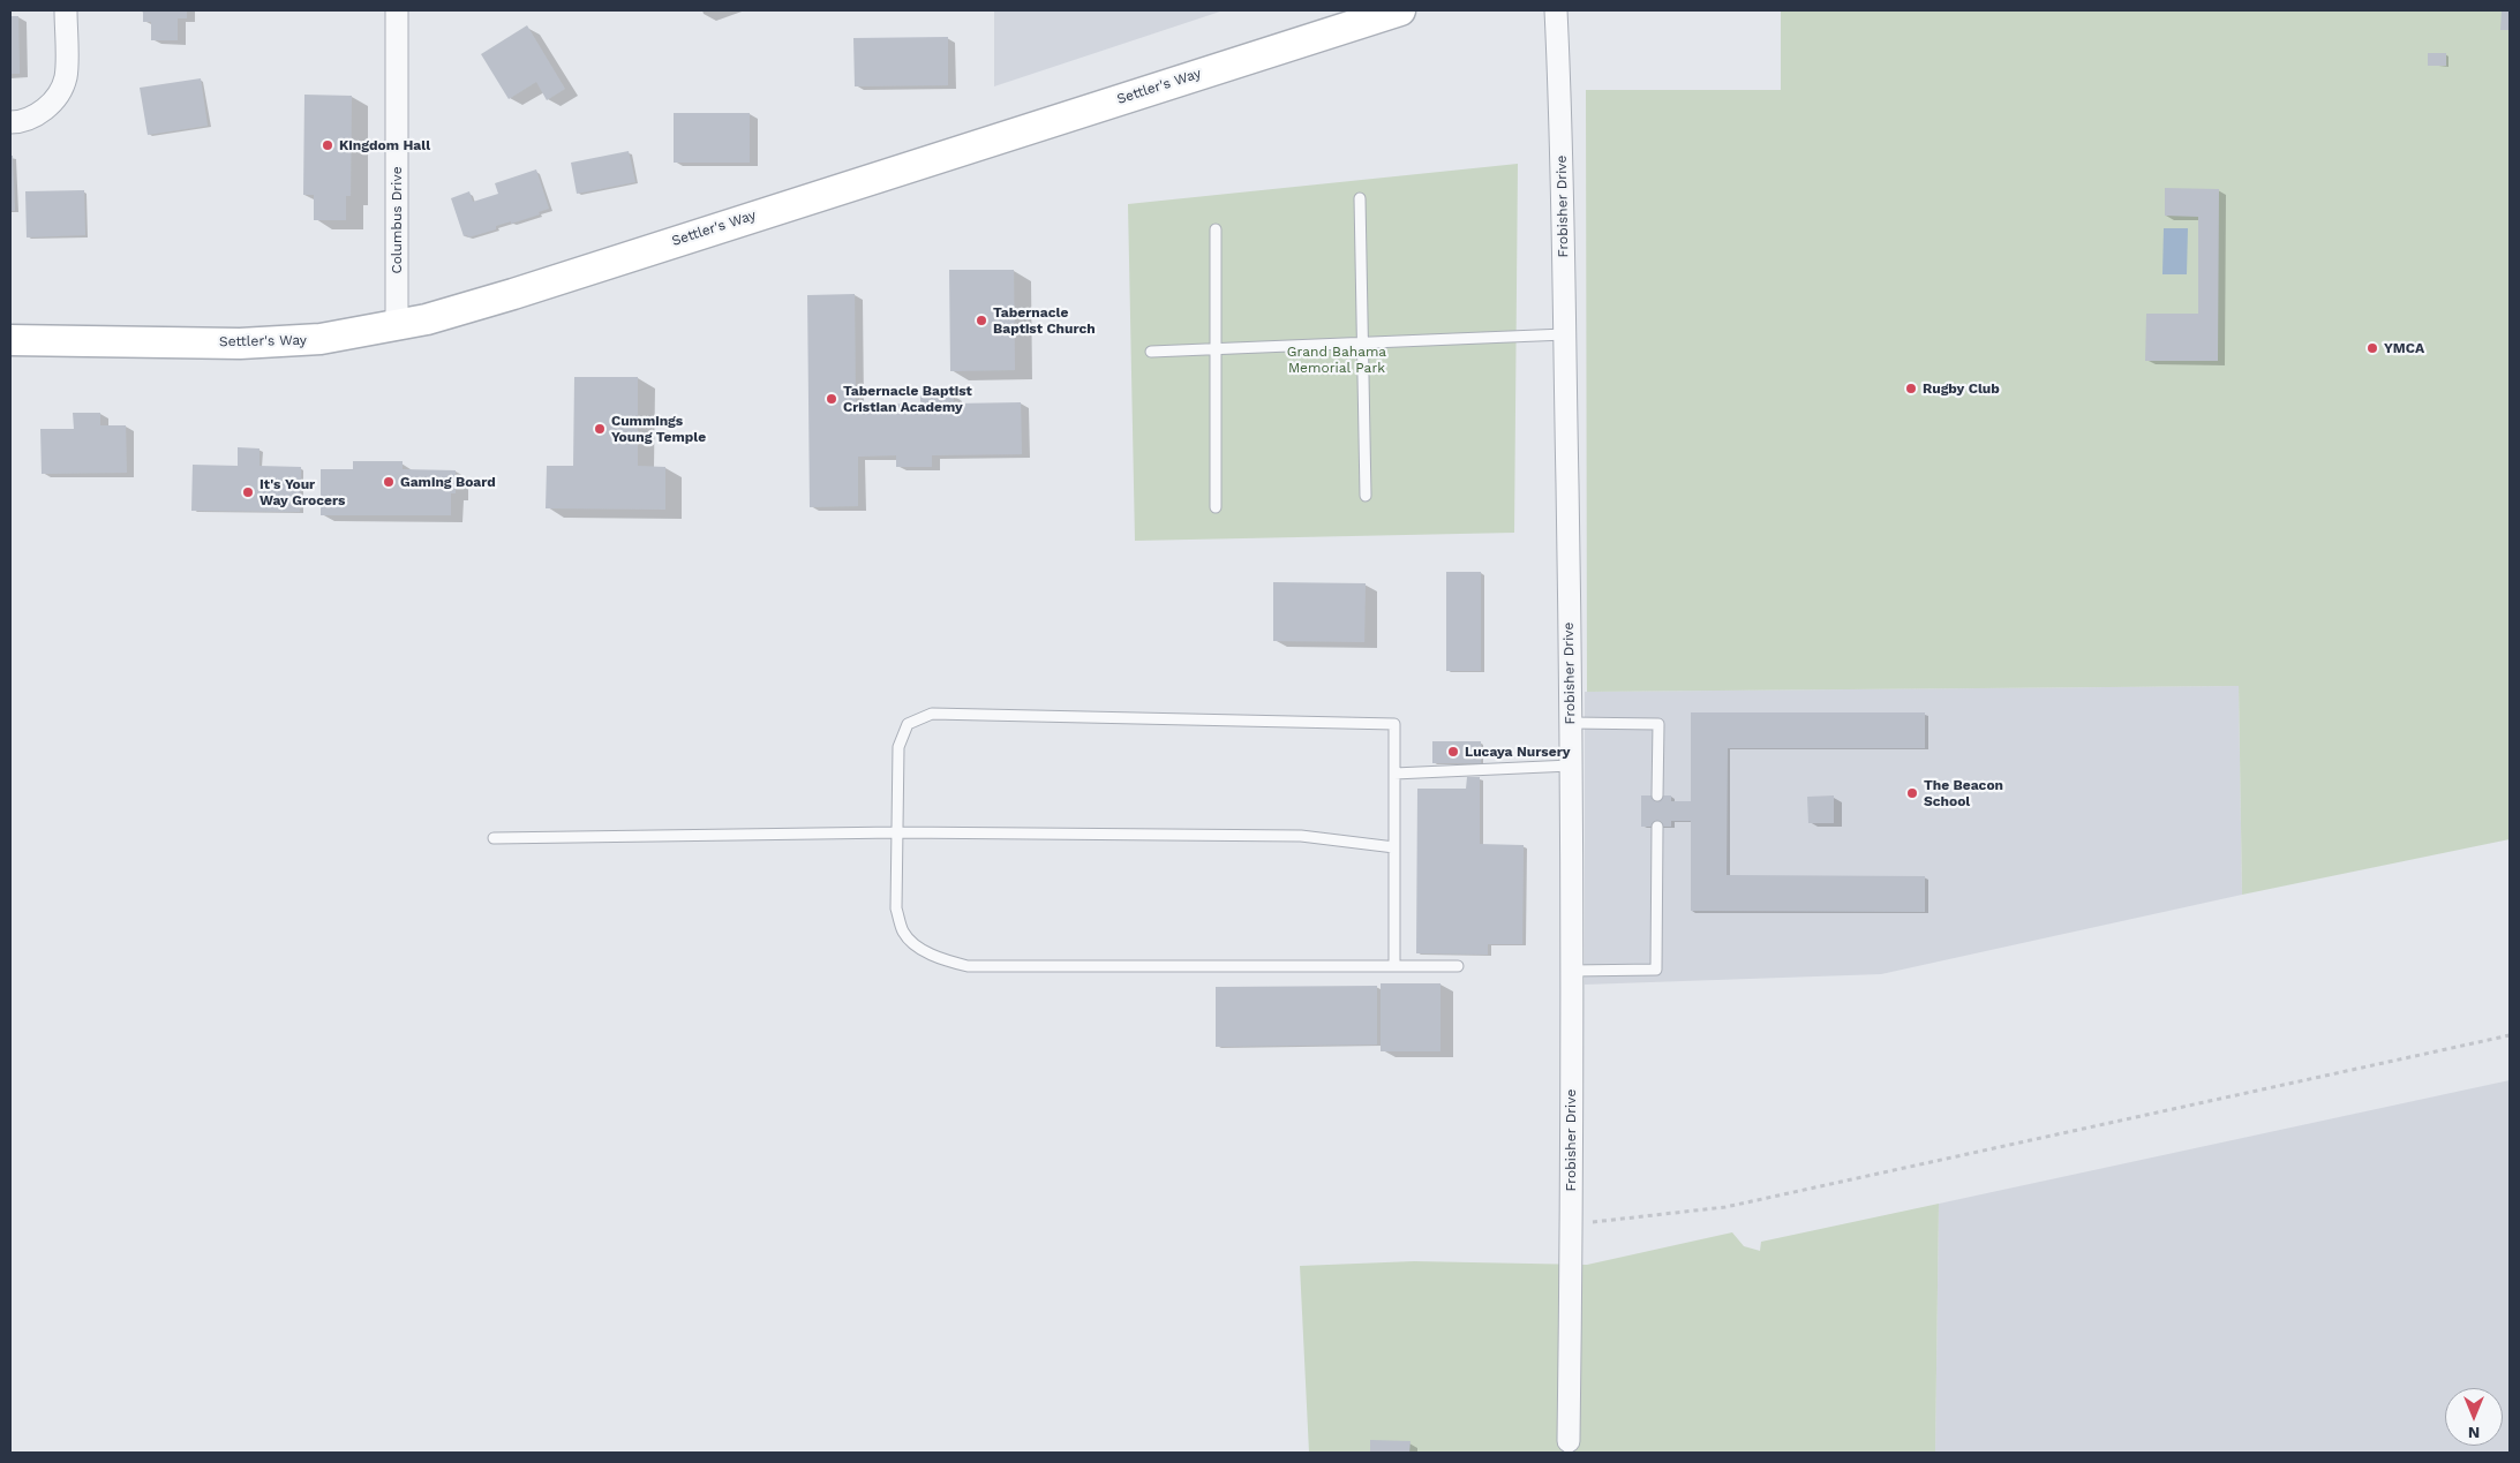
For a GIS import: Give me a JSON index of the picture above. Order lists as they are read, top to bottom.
{
  "streets": {
    "main road": ["Settler's Way"],
    "street": ["Frobisher Drive", "Columbus Drive"]
  },
  "crossings": [
    ["Settler's Way", "Columbus Drive"]
  ],
  "parks": ["Grand Bahama Memorial Park"],
  "places": [
    "Kingdom Hall",
    "Tabernacle Baptist Church",
    "YMCA",
    "Rugby Club",
    "Tabernacle Baptist Cristian Academy",
    "Cummings Young Temple",
    "Gaming Board",
    "It's Your Way Grocers",
    "Lucaya Nursery",
    "The Beacon School"
  ],
  "north": "bottom"
}
